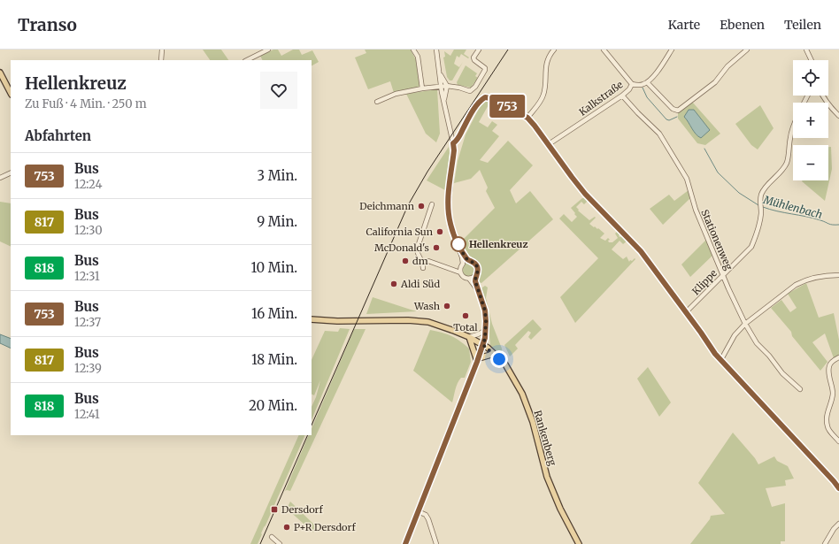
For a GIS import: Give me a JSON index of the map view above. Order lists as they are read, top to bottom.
{
  "streets": {
    "main road": ["Rankenberg"],
    "street": ["Kalkstraße", "Stationenweg", "Klippe"]
  },
  "crossings": [
    ["Kalkstraße", "Stationenweg"],
    ["Stationenweg", "Klippe"]
  ],
  "water": ["Mühlenbach"],
  "places": {
    "other": [
      "Deichmann",
      "California Sun",
      "Hellenkreuz",
      "McDonald's",
      "dm",
      "Aldi Süd",
      "Wash",
      "Total",
      "P+R Dersdorf"
    ],
    "transit": ["Dersdorf"]
  },
  "lines": ["bus line 753"],
  "page": {
    "header": "Transo",
    "nav": ["Karte", "Ebenen", "Teilen"],
    "on_map": "753",
    "map_buttons": ["+", "−"],
    "heading": [
      ["Hellenkreuz", "Zu Fuß · 4 Min. · 250 m"],
      "Abfahrten"
    ],
    "list": [
      {
        "mark": "753",
        "name": "Bus",
        "note": "12:24",
        "value": "3 Min."
      },
      {
        "mark": "817",
        "name": "Bus",
        "note": "12:30",
        "value": "9 Min."
      },
      {
        "mark": "818",
        "name": "Bus",
        "note": "12:31",
        "value": "10 Min."
      },
      {
        "mark": "753",
        "name": "Bus",
        "note": "12:37",
        "value": "16 Min."
      },
      {
        "mark": "817",
        "name": "Bus",
        "note": "12:39",
        "value": "18 Min."
      },
      {
        "mark": "818",
        "name": "Bus",
        "note": "12:41",
        "value": "20 Min."
      }
    ]
  }
}
